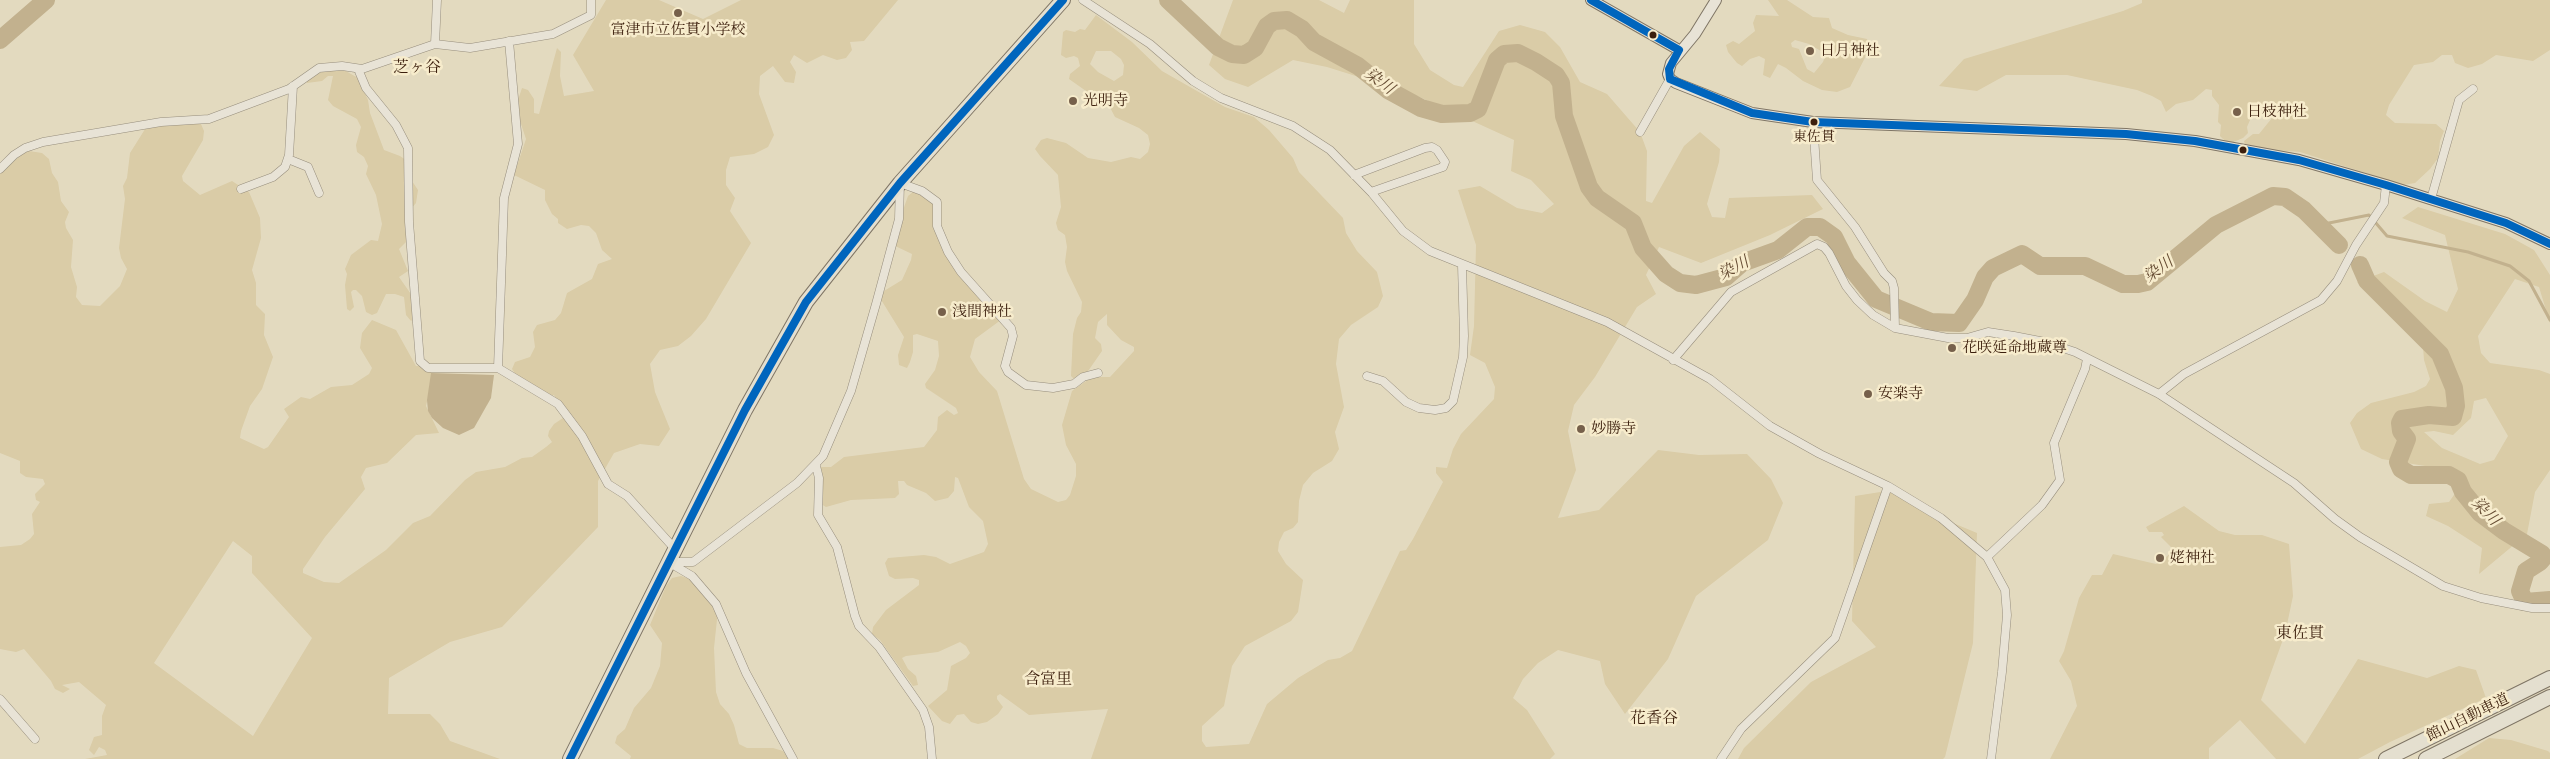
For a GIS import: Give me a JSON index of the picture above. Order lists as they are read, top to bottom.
{
  "streets": {
    "highway": ["館山自動車道"]
  },
  "districts": [
    "芝ヶ谷",
    "東佐貫",
    "含富里",
    "花香谷"
  ],
  "water": ["染川"],
  "places": [
    "富津市立佐貫小学校",
    "日月神社",
    "光明寺",
    "日枝神社",
    "東佐貫",
    "浅間神社",
    "花咲延命地蔵尊",
    "安楽寺",
    "妙勝寺",
    "姥神社"
  ]
}
